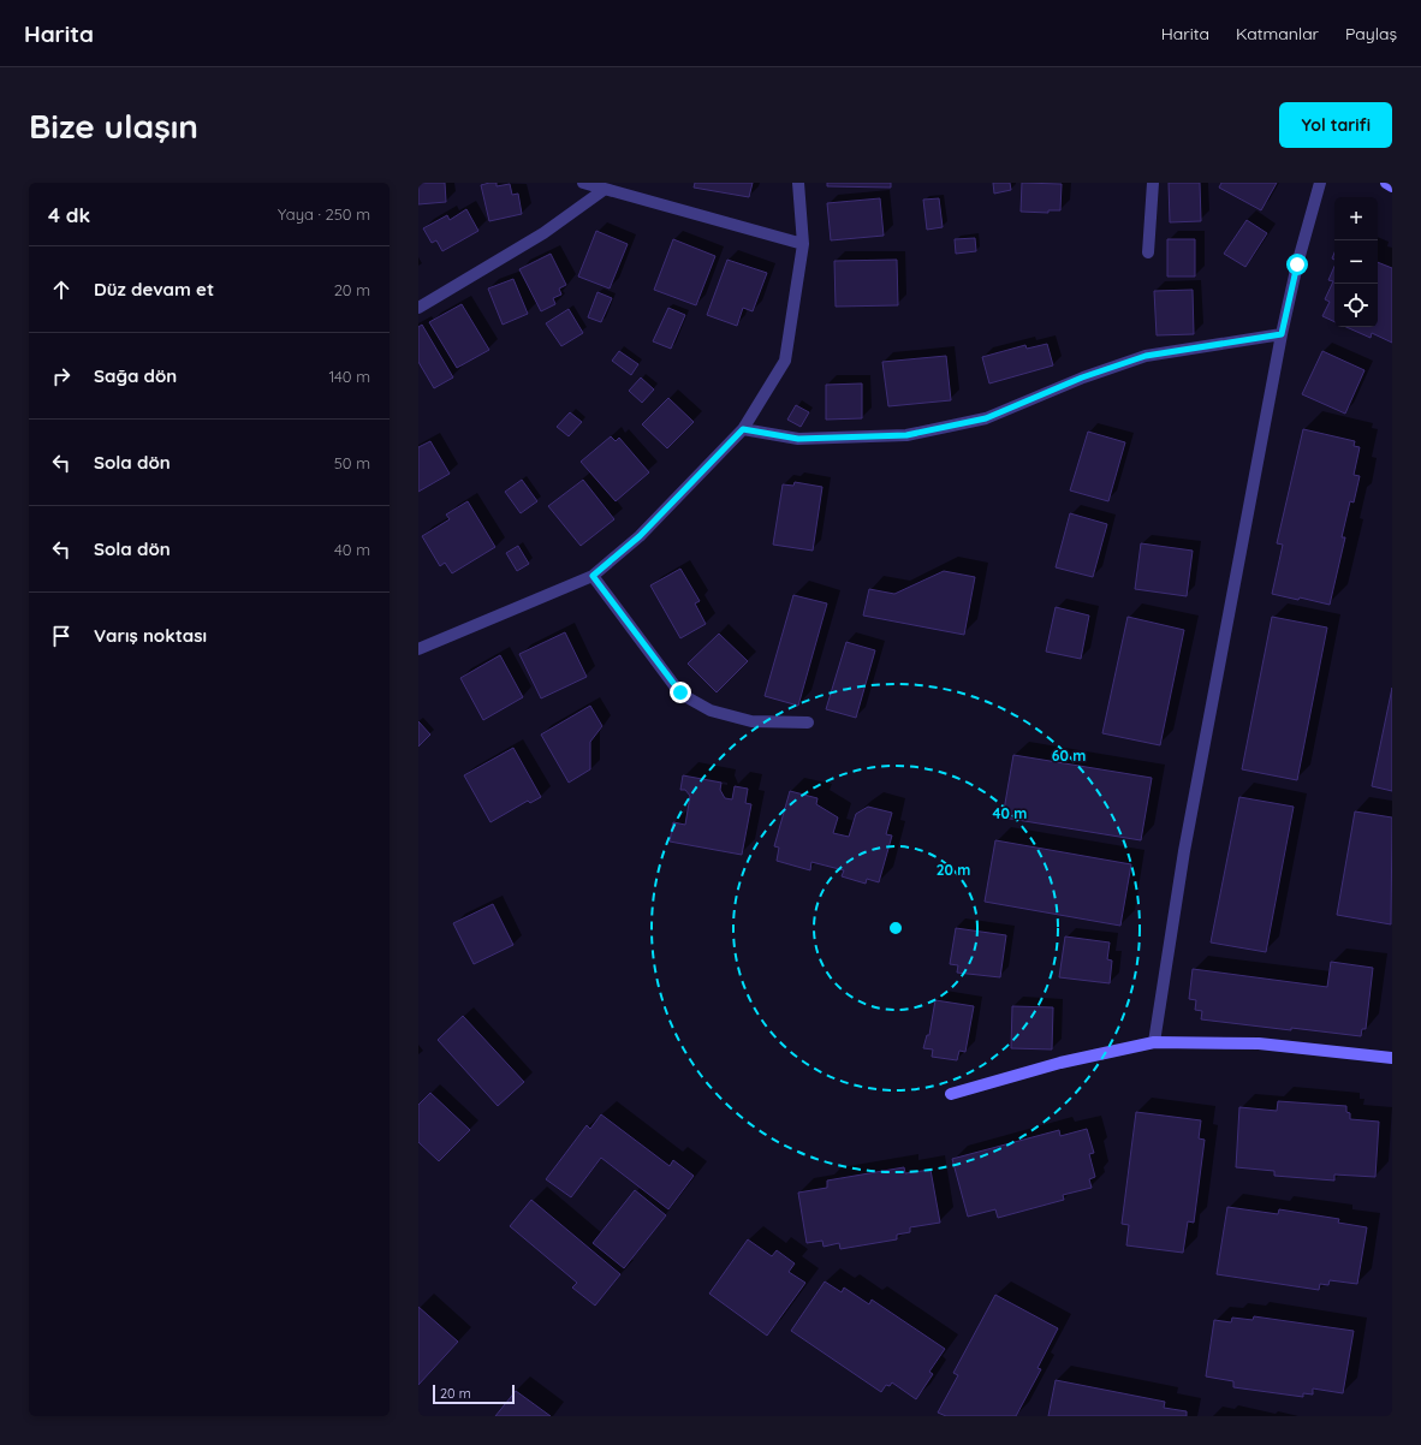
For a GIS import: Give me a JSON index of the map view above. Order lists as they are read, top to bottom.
{
  "scale_bar": "20 m",
  "page": {
    "header": "Harita",
    "nav": ["Harita", "Katmanlar", "Paylaş"],
    "buttons": "Yol tarifi",
    "title": "Bize ulaşın",
    "heading": ["4 dk", "Yaya · 250 m"],
    "map_buttons": ["+", "−"],
    "list": [
      ["Düz devam et", "20 m"],
      ["Sağa dön", "140 m"],
      ["Sola dön", "50 m"],
      ["Sola dön", "40 m"],
      "Varış noktası"
    ],
    "scale": "20 m"
  },
  "rings": ["60 m", "40 m", "20 m"]
}
